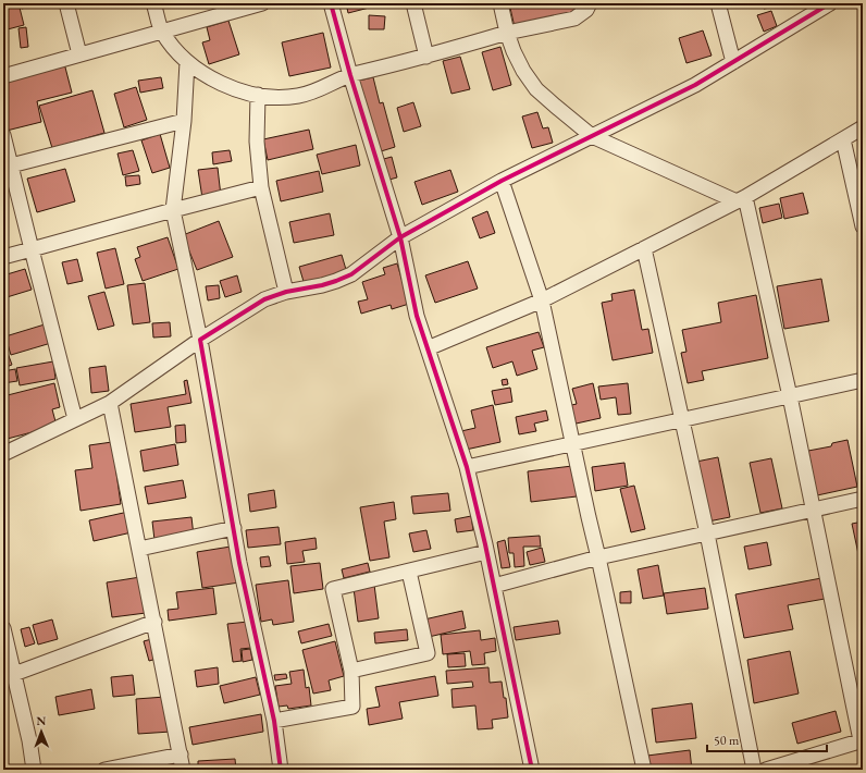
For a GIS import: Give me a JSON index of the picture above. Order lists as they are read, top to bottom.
{
  "scale_bar": "50 m",
  "north": "top"
}
